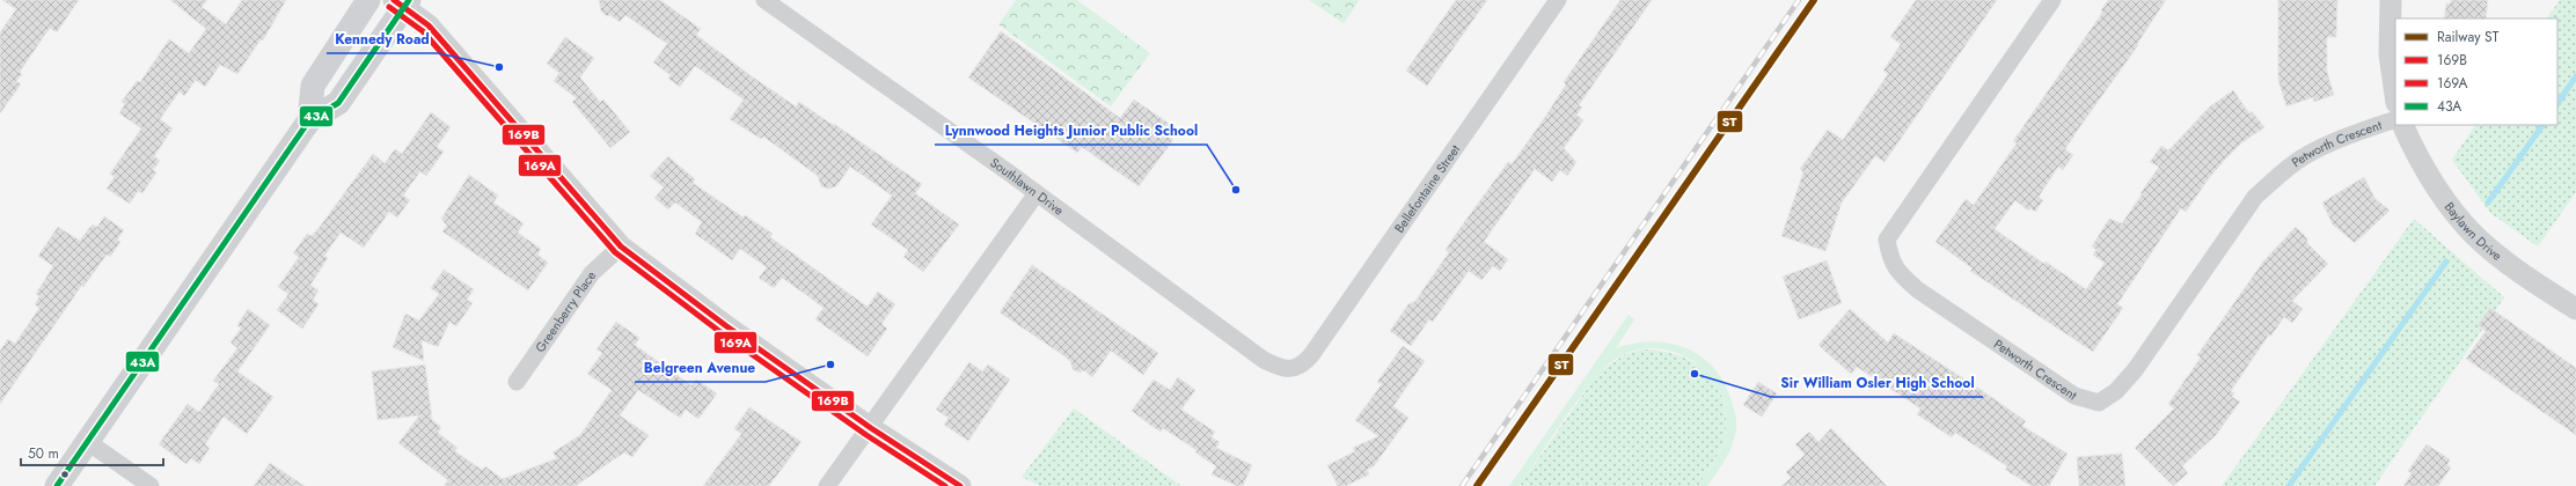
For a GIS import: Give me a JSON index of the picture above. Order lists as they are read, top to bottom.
{
  "streets": {
    "street": [
      "Petworth Crescent",
      "Southlawn Drive",
      "Bellefontaine Street",
      "Baylawn Drive",
      "Greenberry Place"
    ]
  },
  "crossings": [
    ["Southlawn Drive", "Bellefontaine Street"]
  ],
  "places": [
    "Kennedy Road",
    "Lynnwood Heights Junior Public School",
    "Belgreen Avenue",
    "Sir William Osler High School"
  ],
  "lines": [
    "rail line ST",
    "transit line 169B",
    "transit line 43A",
    "transit line 169A"
  ],
  "legend": [
    "Railway ST",
    "169B",
    "169A",
    "43A"
  ],
  "scale_bar": "50 m"
}
